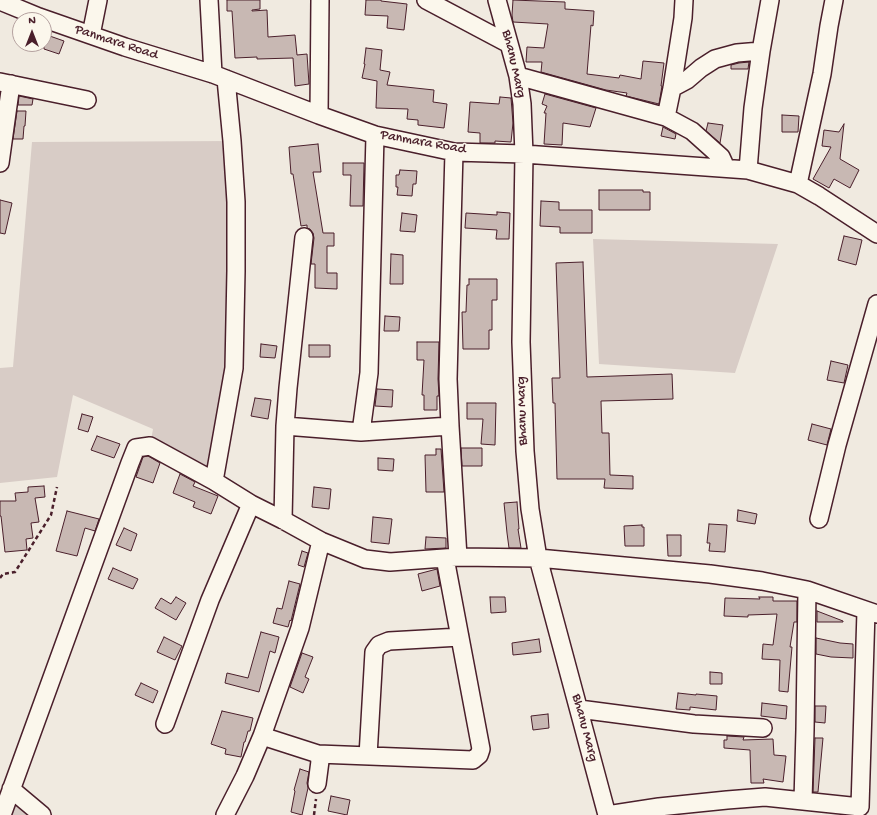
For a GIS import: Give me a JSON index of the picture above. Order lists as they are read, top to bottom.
{
  "streets": {
    "street": ["Panmara Road", "Bhanu Marg"]
  },
  "crossings": [
    ["Panmara Road", "Bhanu Marg"]
  ],
  "north": "top"
}
